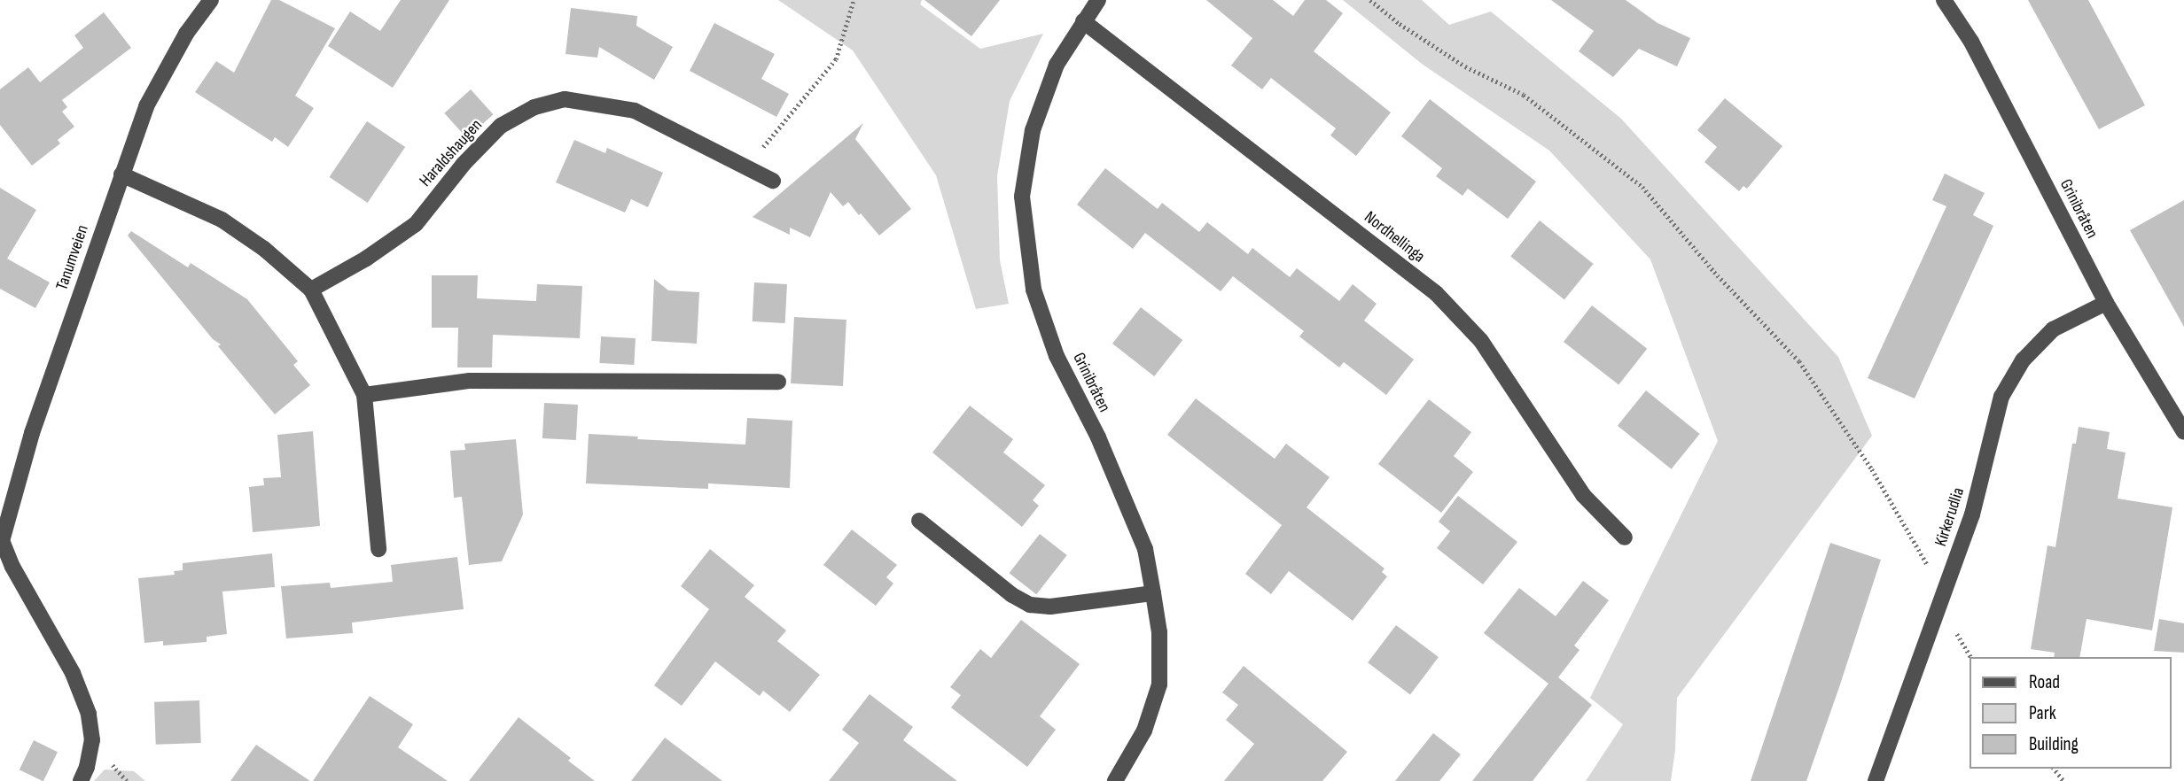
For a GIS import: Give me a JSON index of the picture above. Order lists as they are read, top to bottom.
{
  "streets": {
    "street": [
      "Haraldshaugen",
      "Grinibråten",
      "Nordhellinga",
      "Tanumveien",
      "Kirkerudlia"
    ]
  },
  "crossings": [
    ["Grinibråten", "Nordhellinga"],
    ["Grinibråten", "Kirkerudlia"]
  ],
  "legend": ["Road", "Park", "Building"]
}
